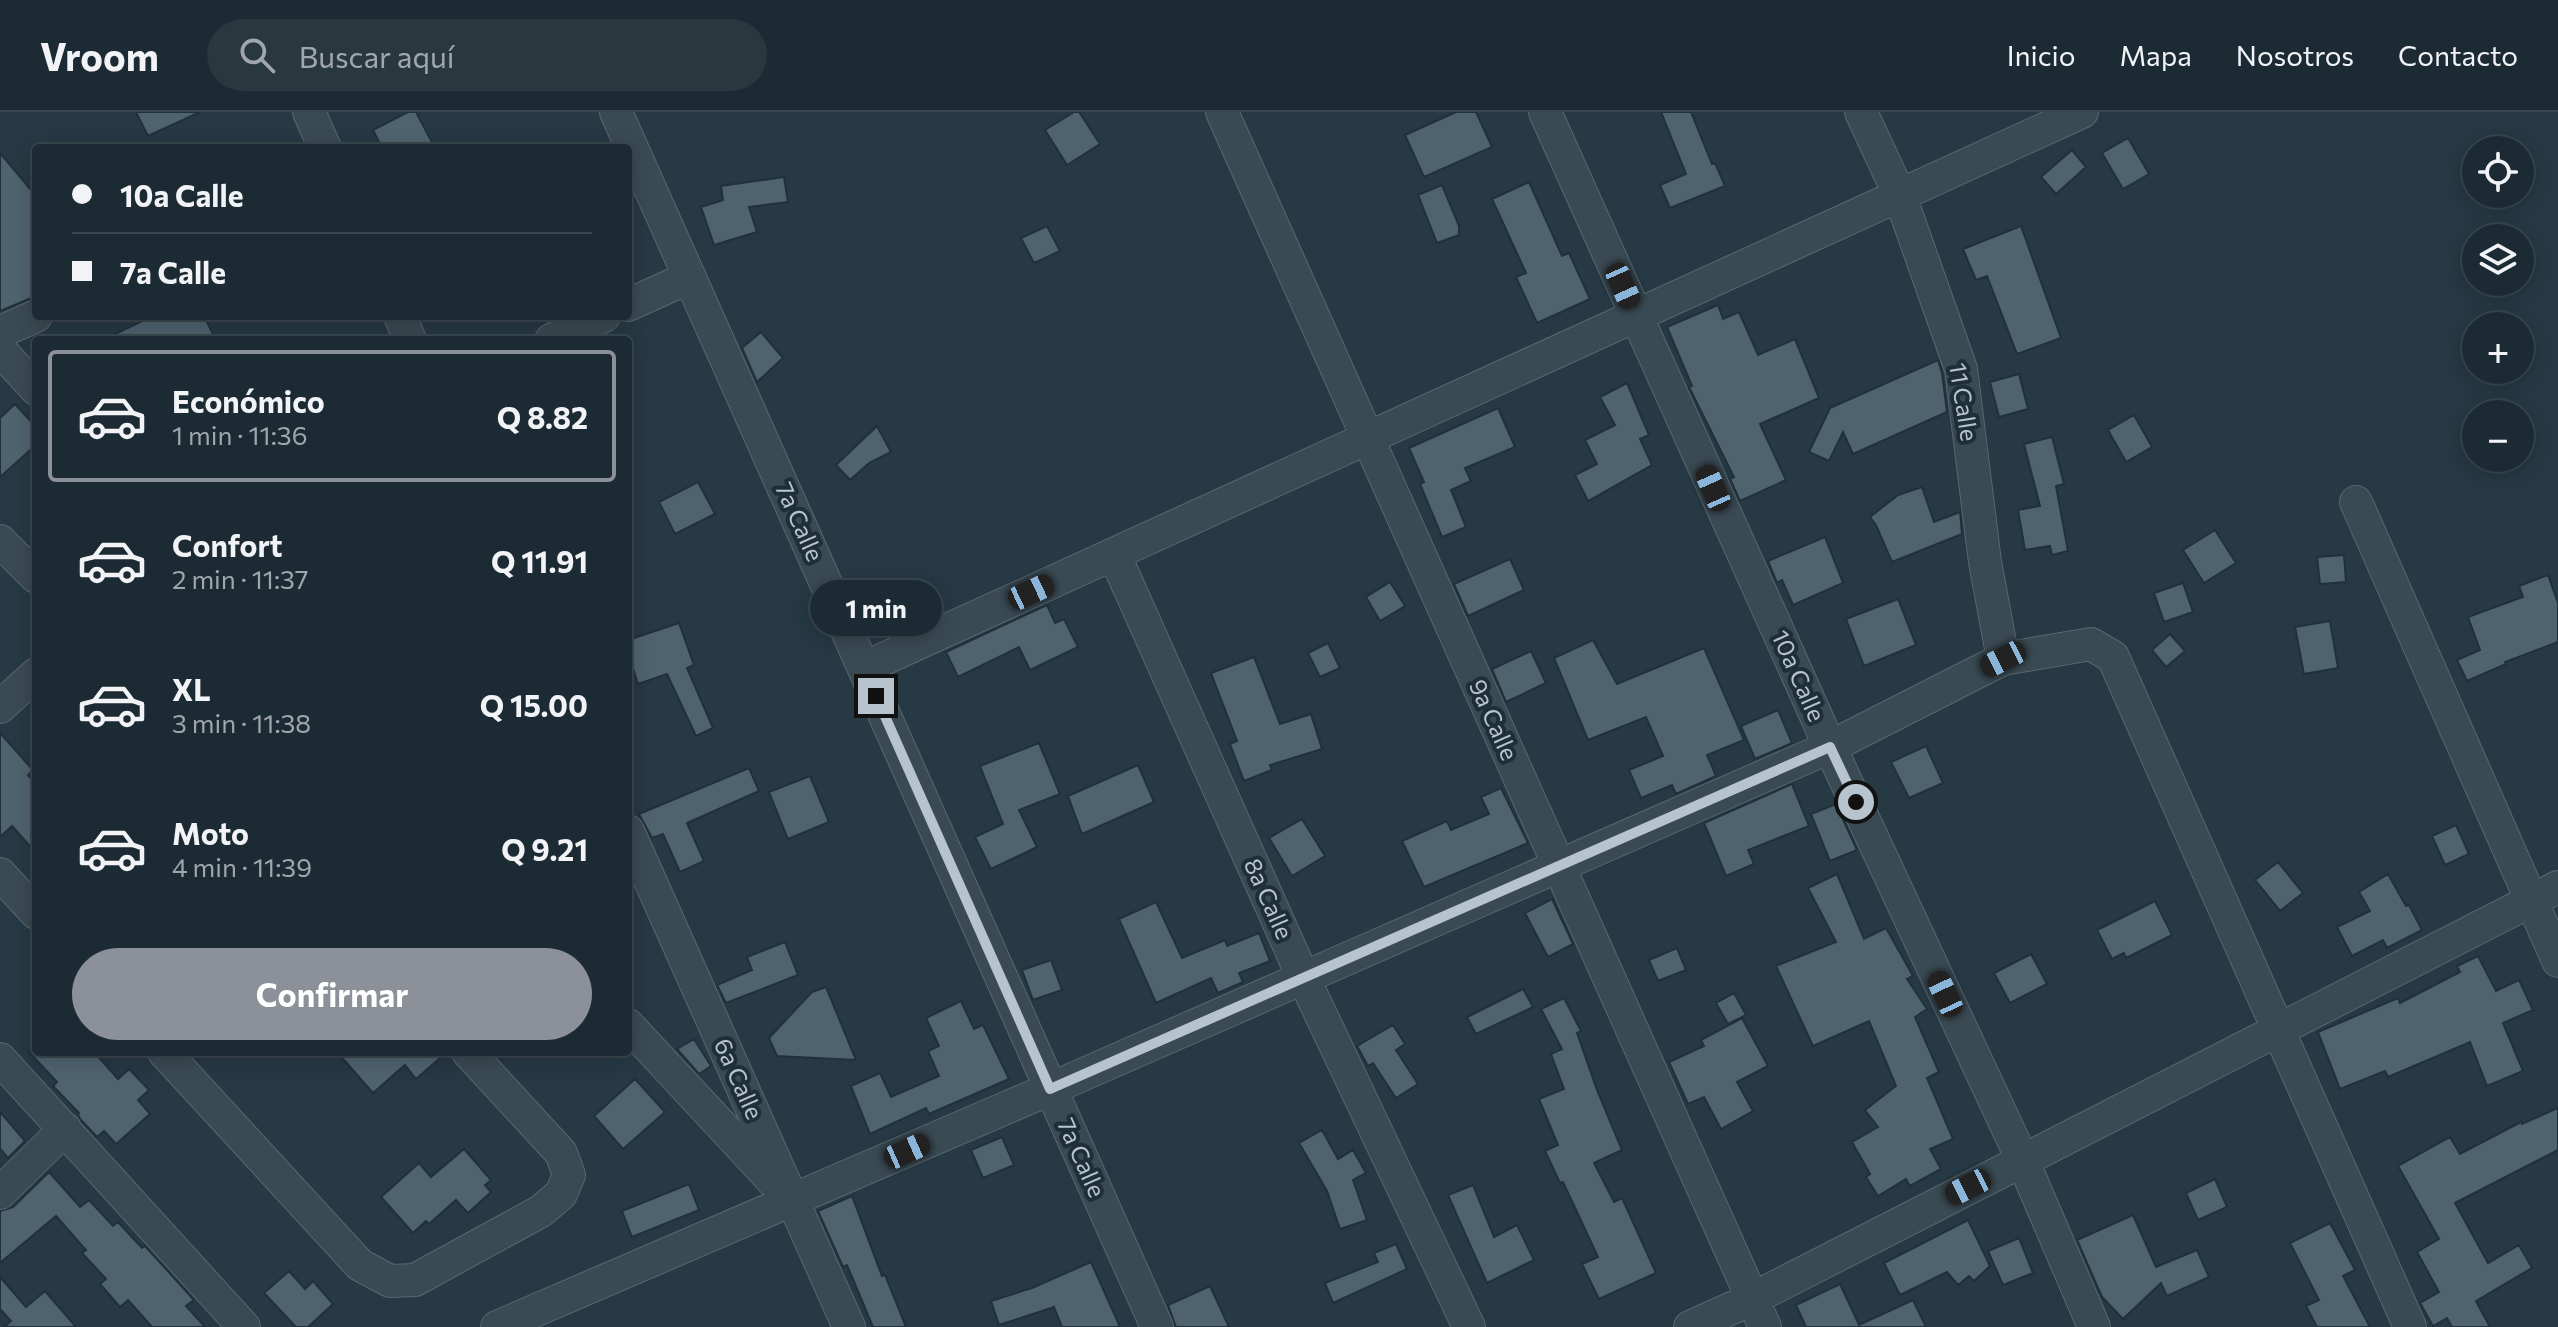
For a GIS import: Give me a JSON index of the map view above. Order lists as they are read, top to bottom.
{
  "streets": {
    "street": [
      "11 Calle",
      "7a Calle",
      "10a Calle",
      "9a Calle",
      "8a Calle",
      "6a Calle"
    ]
  },
  "page": {
    "header": "Vroom",
    "search": "Buscar aquí",
    "nav": [
      "Inicio",
      "Mapa",
      "Nosotros",
      "Contacto"
    ],
    "map_buttons": ["+", "−"],
    "banner": ["10a Calle", "7a Calle"],
    "list": [
      {
        "name": "Económico",
        "note": "1 min · 11:36",
        "value": "Q 8.82"
      },
      {
        "name": "Confort",
        "note": "2 min · 11:37",
        "value": "Q 11.91"
      },
      {
        "name": "XL",
        "note": "3 min · 11:38",
        "value": "Q 15.00"
      },
      {
        "name": "Moto",
        "note": "4 min · 11:39",
        "value": "Q 9.21"
      }
    ],
    "bubble": "1 min",
    "buttons": "Confirmar"
  }
}
